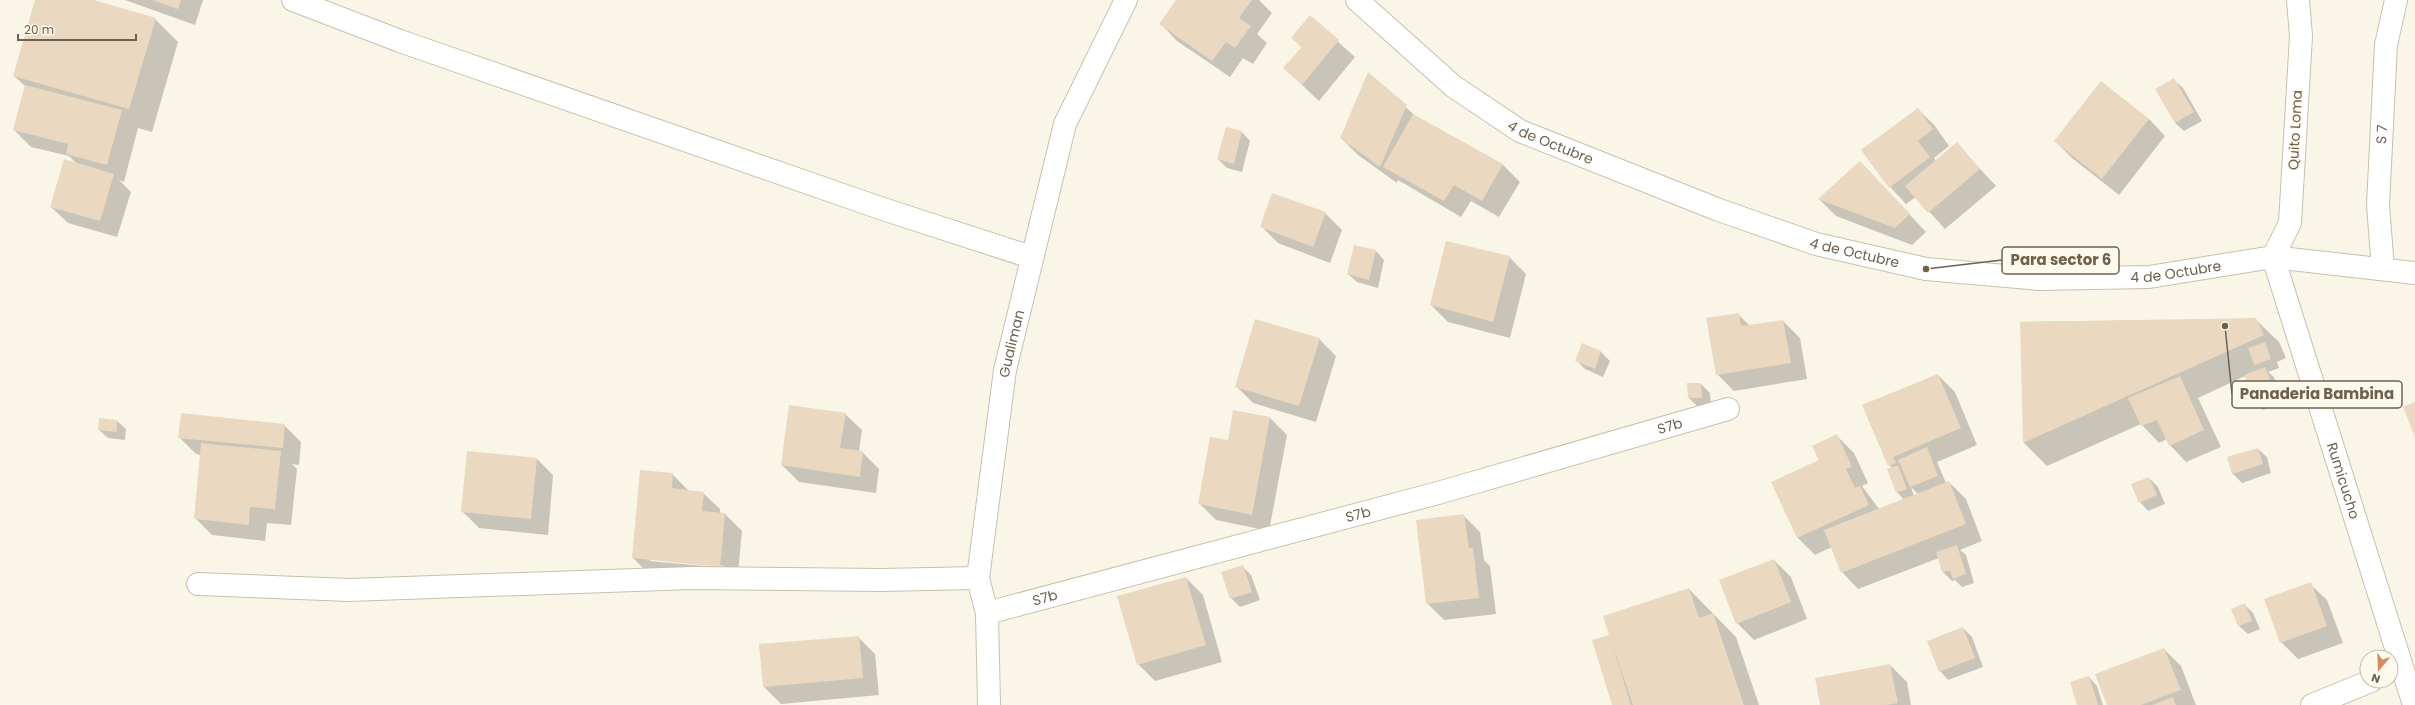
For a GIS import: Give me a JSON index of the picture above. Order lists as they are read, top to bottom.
{
  "streets": {
    "street": [
      "Quito Loma",
      "S 7",
      "4 de Octubre",
      "Gualiman",
      "S7b",
      "Rumicucho"
    ]
  },
  "crossings": [
    ["Quito Loma", "4 de Octubre"],
    ["Quito Loma", "Rumicucho"],
    ["S 7", "4 de Octubre"],
    ["4 de Octubre", "Rumicucho"],
    ["Gualiman", "S7b"]
  ],
  "places": ["Para sector 6", "Panaderia Bambina"],
  "scale_bar": "20 m",
  "north": "bottom"
}
